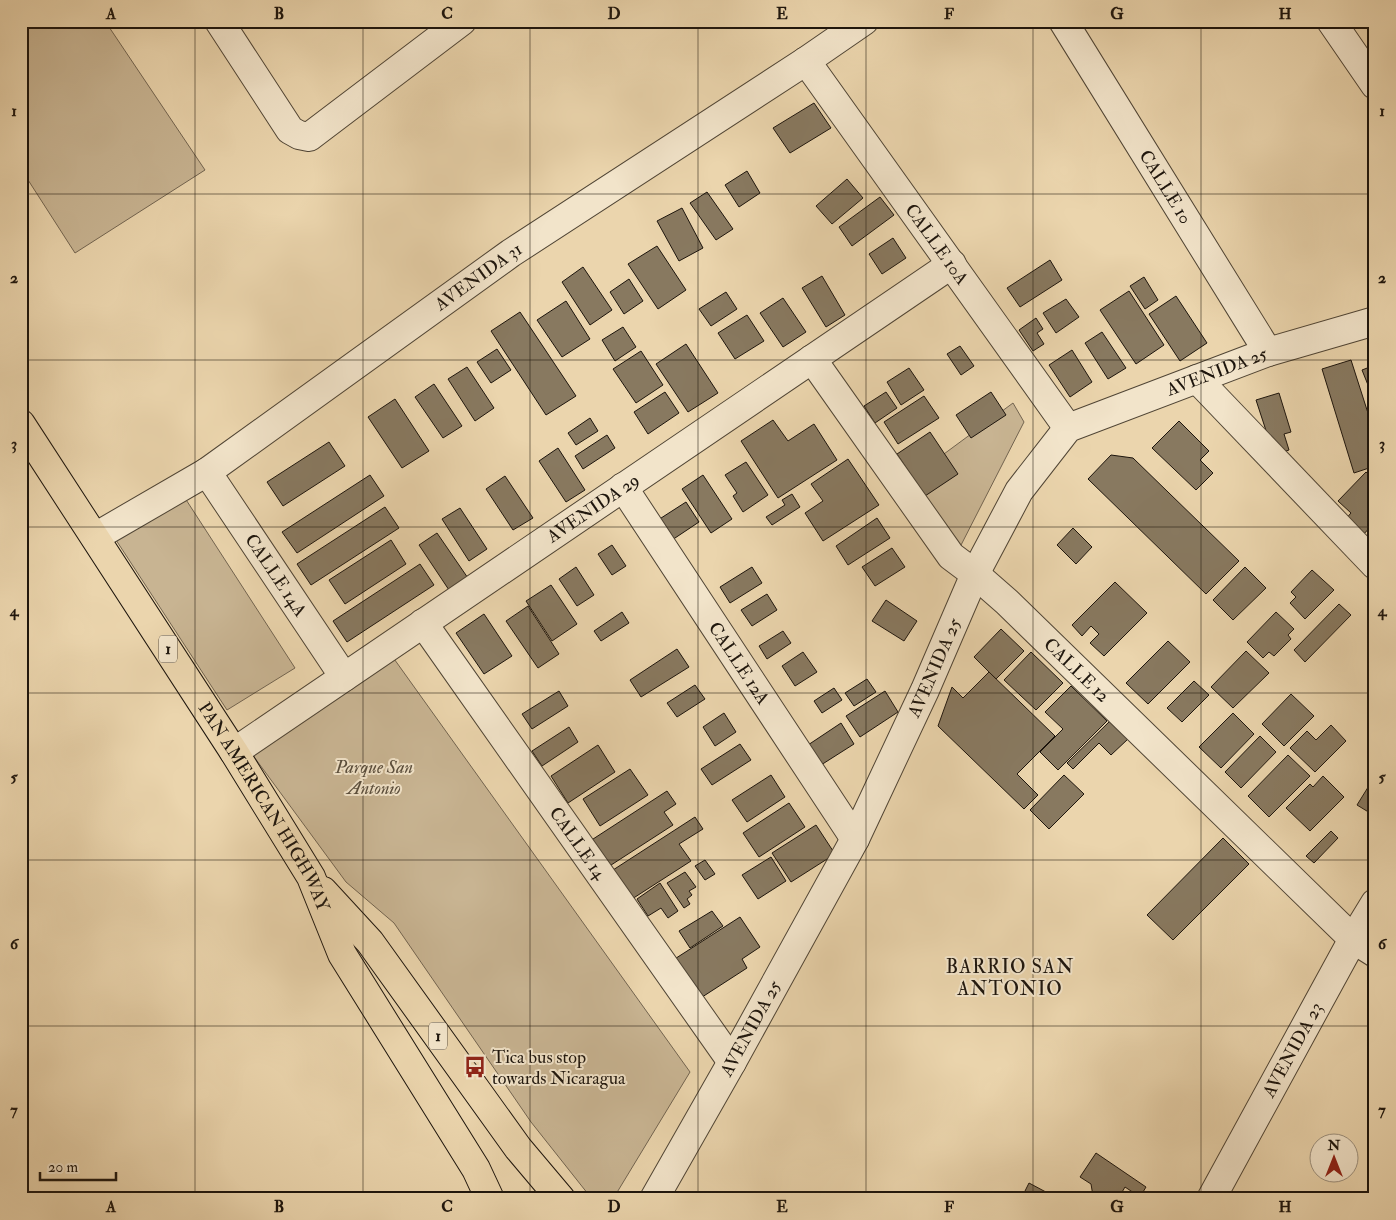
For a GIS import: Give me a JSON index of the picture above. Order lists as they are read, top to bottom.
{
  "streets": {
    "highway": ["1", "PAN AMERICAN HIGHWAY"],
    "street": [
      "CALLE 10",
      "CALLE 10A",
      "AVENIDA 31",
      "AVENIDA 25",
      "AVENIDA 29",
      "CALLE 14A",
      "CALLE 12A",
      "CALLE 12",
      "CALLE 14",
      "AVENIDA 23"
    ]
  },
  "crossings": [
    ["CALLE 10", "AVENIDA 25"],
    ["CALLE 10A", "AVENIDA 31"],
    ["CALLE 10A", "AVENIDA 25"],
    ["CALLE 10A", "AVENIDA 29"],
    ["AVENIDA 31", "CALLE 14A"],
    ["AVENIDA 31", "PAN AMERICAN HIGHWAY"],
    ["AVENIDA 25", "CALLE 12A"],
    ["AVENIDA 25", "CALLE 12"],
    ["AVENIDA 25", "CALLE 14"],
    ["AVENIDA 29", "CALLE 14A"],
    ["AVENIDA 29", "CALLE 12A"],
    ["AVENIDA 29", "CALLE 12"],
    ["AVENIDA 29", "PAN AMERICAN HIGHWAY"],
    ["AVENIDA 29", "CALLE 14"],
    ["1", "PAN AMERICAN HIGHWAY"],
    ["CALLE 12", "AVENIDA 23"]
  ],
  "districts": ["BARRIO SAN ANTONIO"],
  "parks": ["Parque San Antonio"],
  "places": {
    "bus stop": ["Tica bus stop towards Nicaragua"]
  },
  "scale_bar": "20 m",
  "north": "top",
  "grid": {
    "columns": [
      "A",
      "B",
      "C",
      "D",
      "E",
      "F",
      "G",
      "H"
    ],
    "rows": [
      "1",
      "2",
      "3",
      "4",
      "5",
      "6",
      "7"
    ]
  }
}
